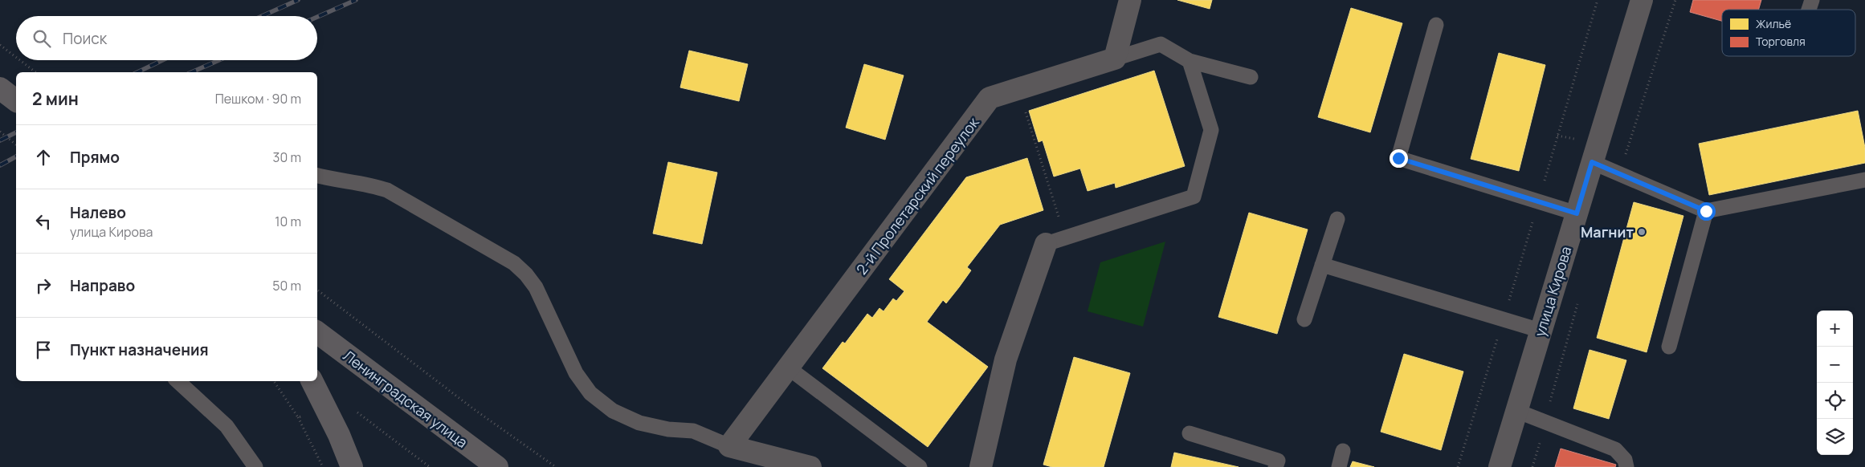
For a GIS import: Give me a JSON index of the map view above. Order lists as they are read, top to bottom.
{
  "streets": {
    "main road": ["Ленинградская улица"],
    "street": ["2-й Пролетарский переулок", "улица Кирова"]
  },
  "places": ["Магнит"],
  "legend": ["Жильё", "Торговля"],
  "page": {
    "search": "Поиск",
    "heading": ["2 мин", "Пешком · 90 m"],
    "list": [
      ["Прямо", "30 m"],
      ["Налево", "улица Кирова", "10 m"],
      ["Направо", "50 m"],
      "Пункт назначения"
    ],
    "map_buttons": ["+", "−"]
  }
}
